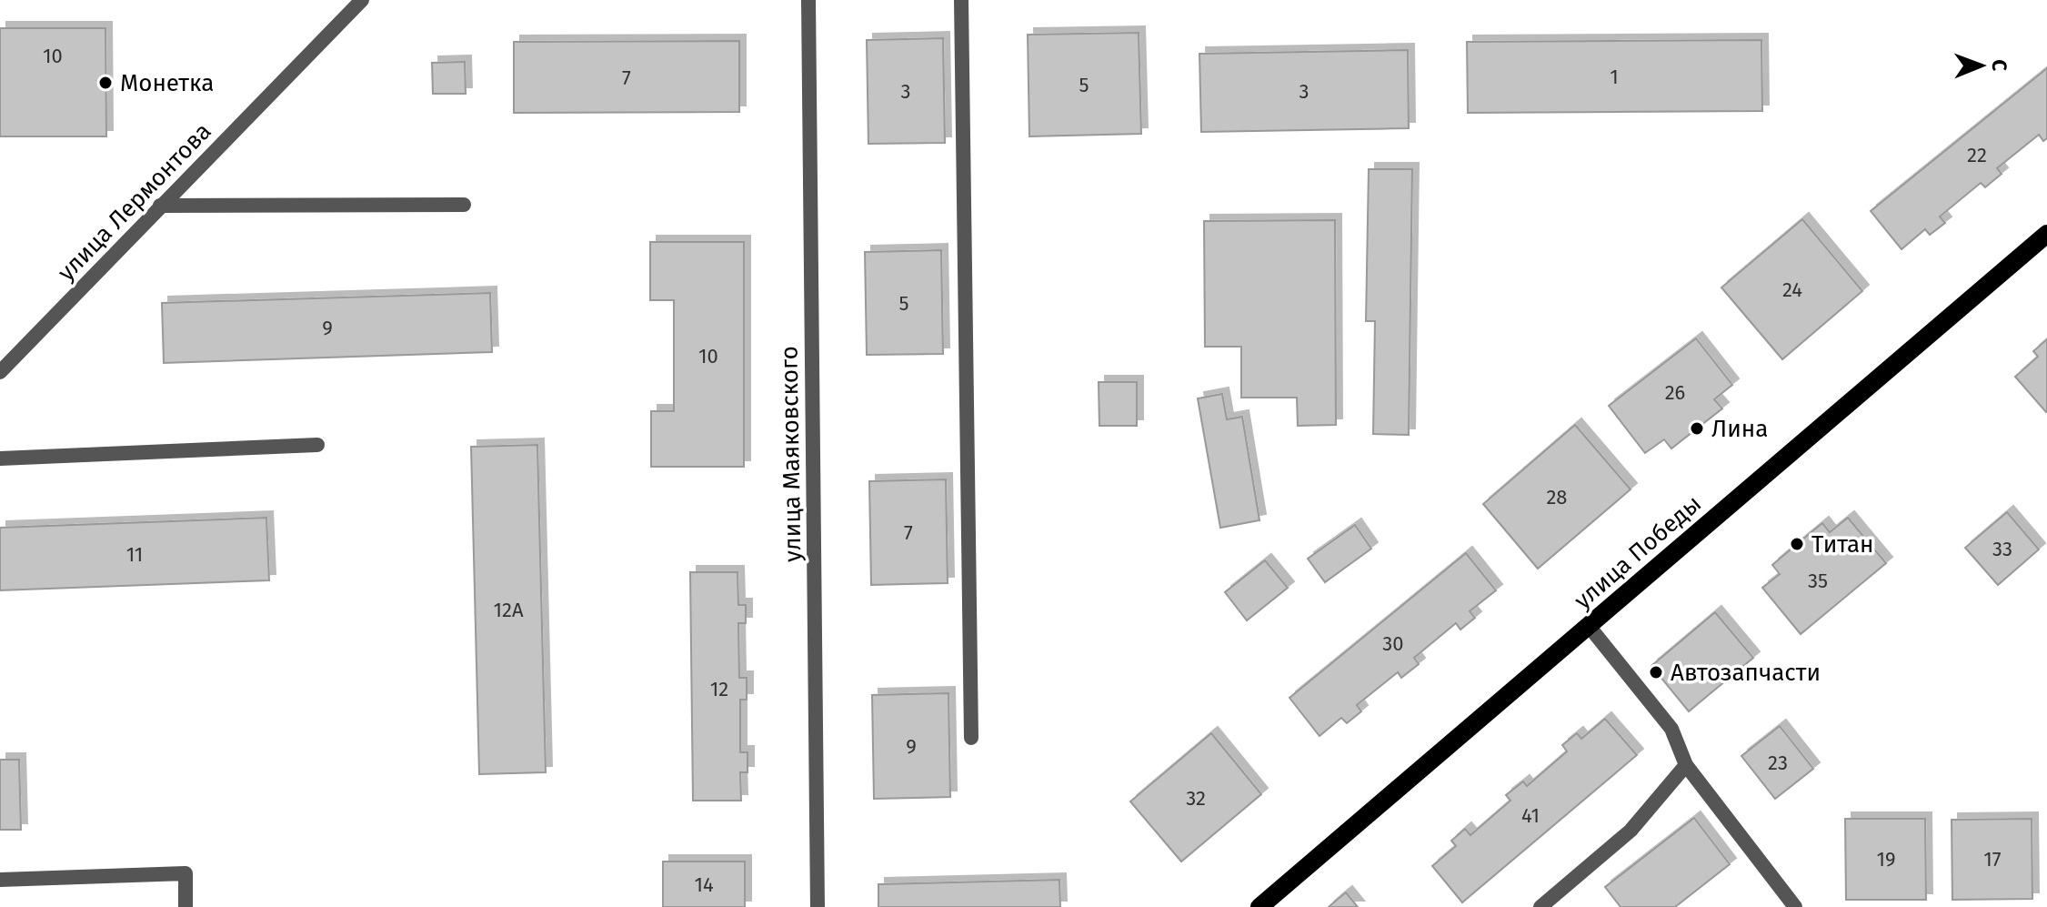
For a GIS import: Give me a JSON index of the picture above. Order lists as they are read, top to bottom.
{
  "streets": {
    "main road": ["улица Победы"],
    "street": ["улица Лермонтова", "улица Маяковского"]
  },
  "places": [
    "Монетка",
    "Лина",
    "Титан",
    "Автозапчасти"
  ],
  "house_numbers": [
    "10",
    "1",
    "7",
    "5",
    "3",
    "3",
    "22",
    "24",
    "5",
    "9",
    "10",
    "26",
    "28",
    "7",
    "33",
    "11",
    "35",
    "12А",
    "30",
    "12",
    "9",
    "23",
    "32",
    "41",
    "19",
    "17",
    "14"
  ],
  "north": "right"
}
